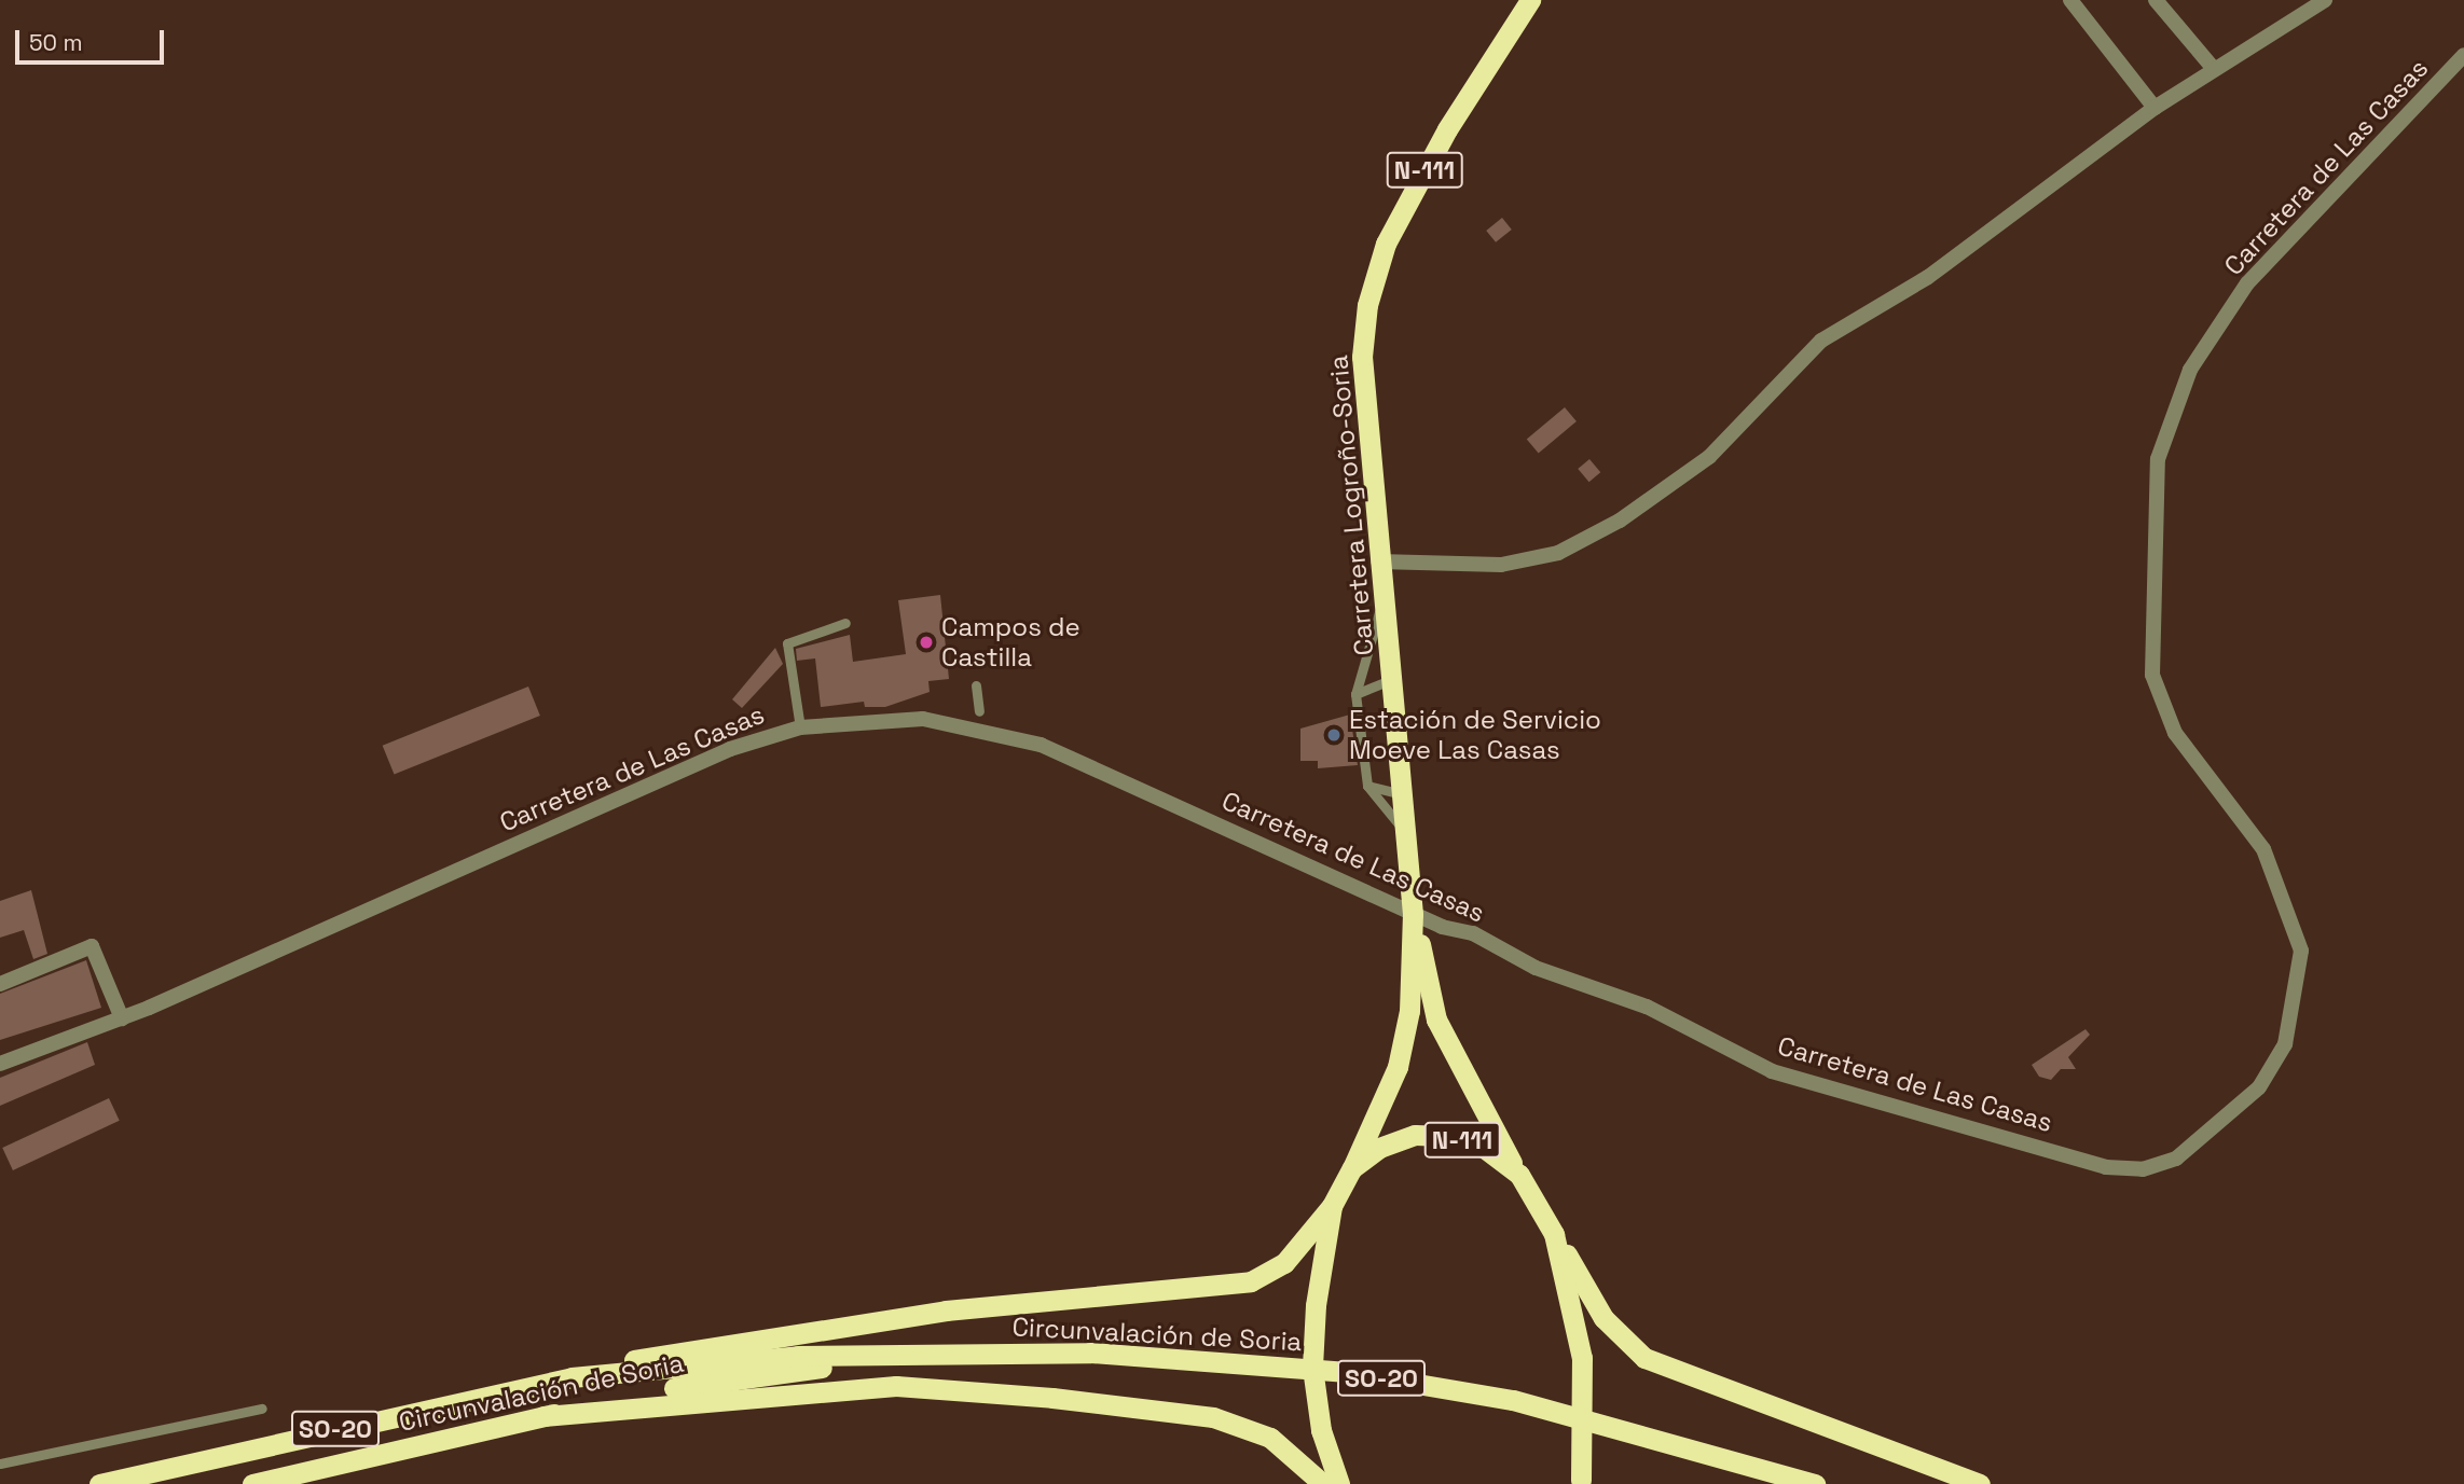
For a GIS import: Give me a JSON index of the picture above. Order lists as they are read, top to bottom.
{
  "streets": {
    "highway": [
      "N-111",
      "Carretera Logroño-Soria",
      "Circunvalación de Soria",
      "SO-20"
    ],
    "street": ["Carretera de Las Casas"]
  },
  "crossings": [
    ["Carretera de Las Casas", "Carretera Logroño-Soria"],
    ["N-111", "Carretera Logroño-Soria"],
    ["N-111", "SO-20"],
    ["Circunvalación de Soria", "SO-20"]
  ],
  "places": ["Campos de Castilla", "Estación de Servicio Moeve Las Casas"],
  "scale_bar": "50 m"
}
